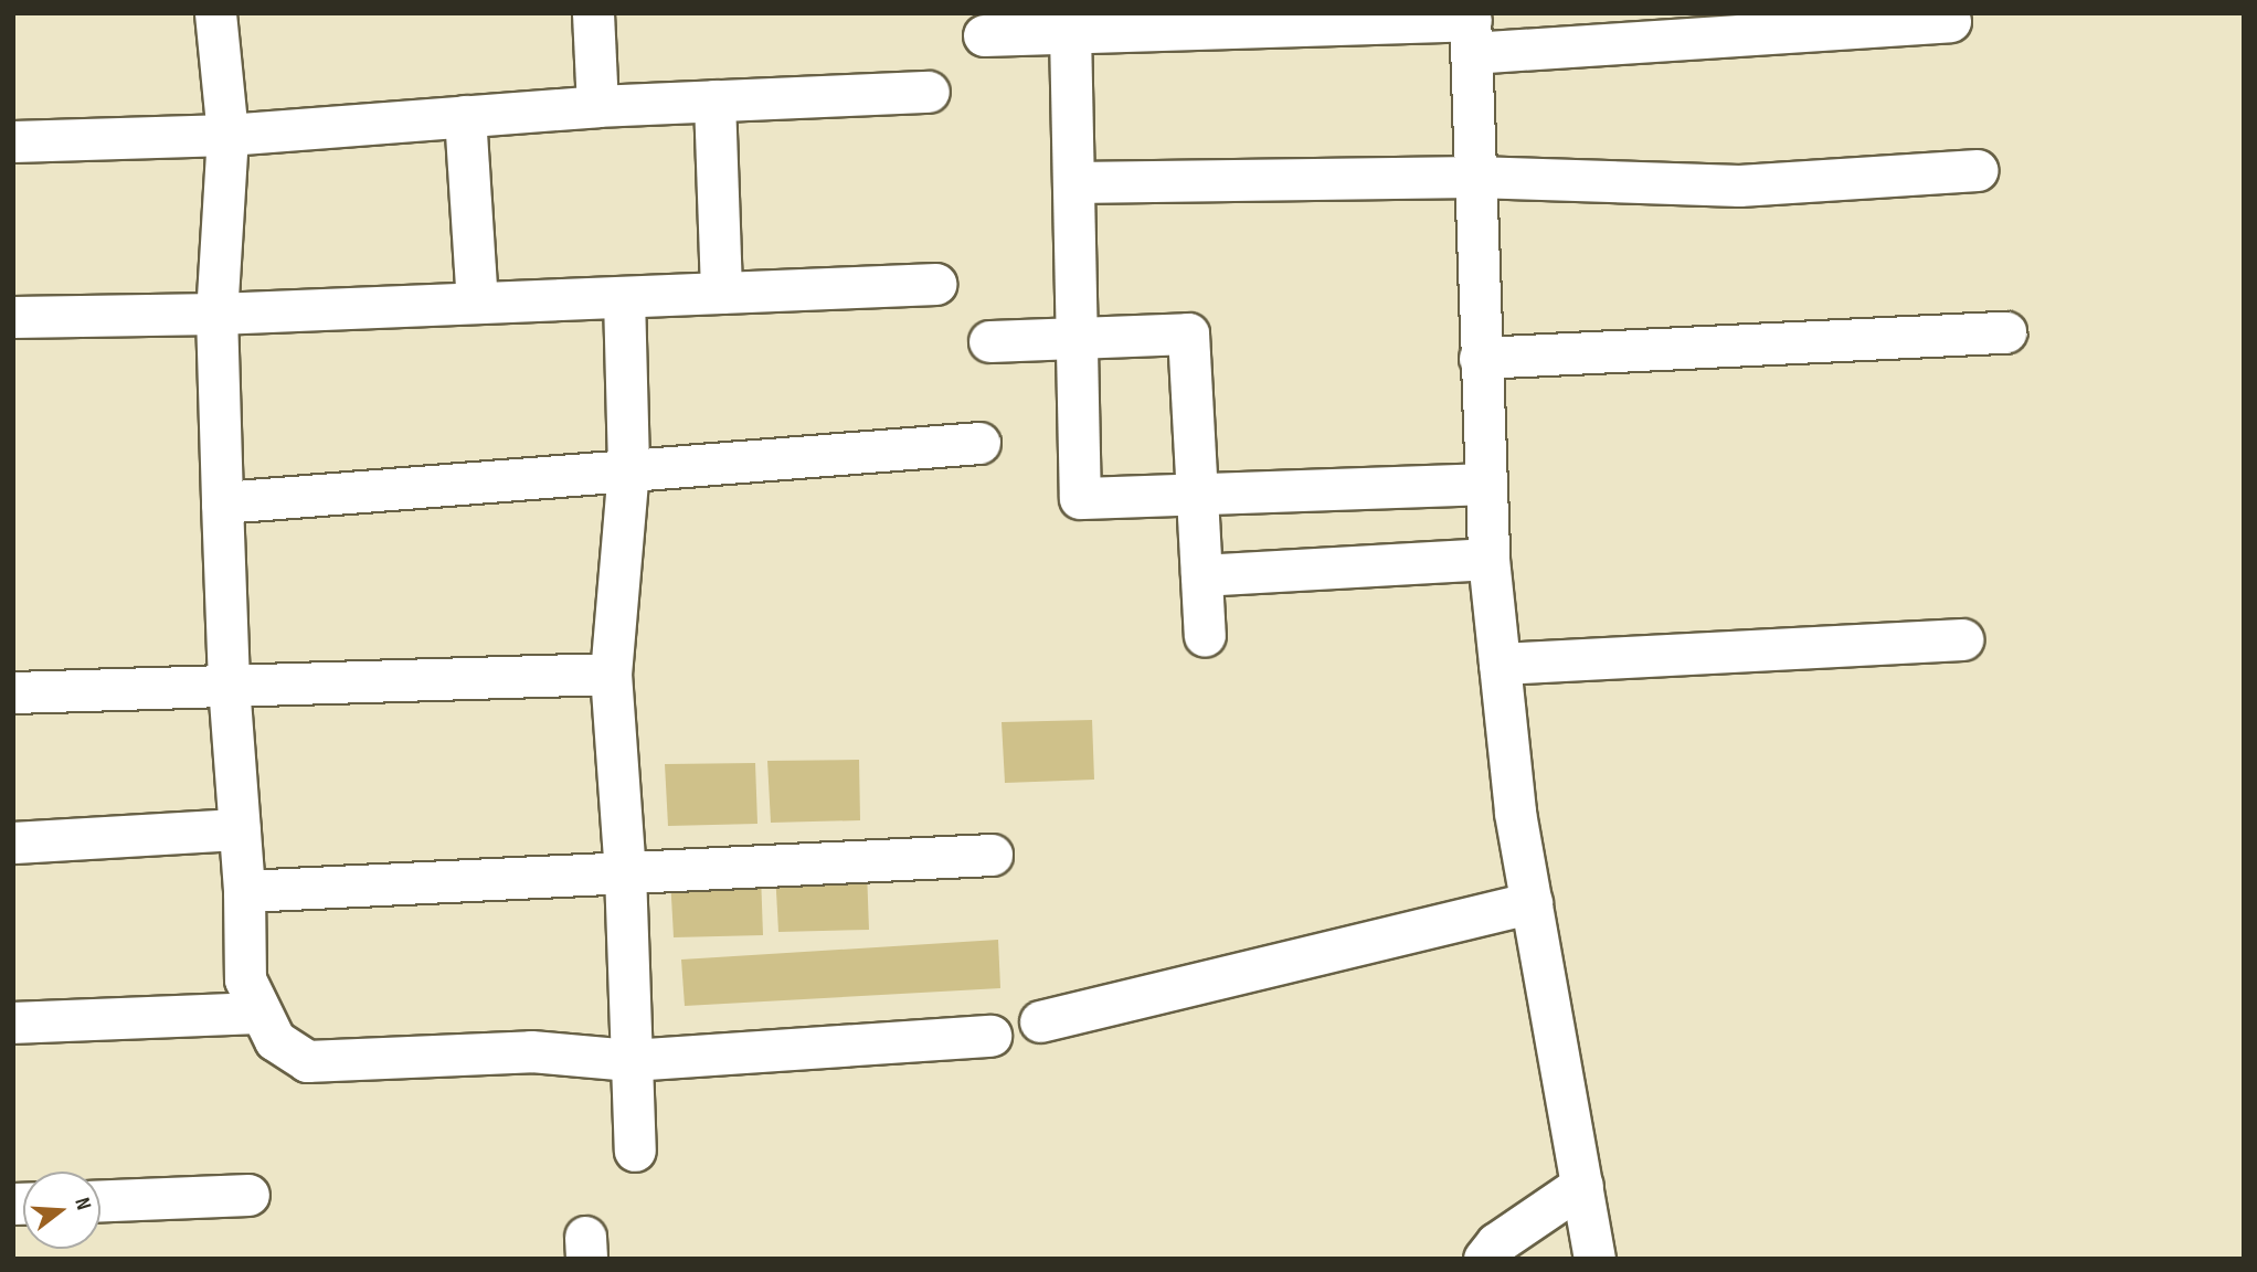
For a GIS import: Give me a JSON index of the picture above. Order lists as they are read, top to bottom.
{
  "north": "right"
}
